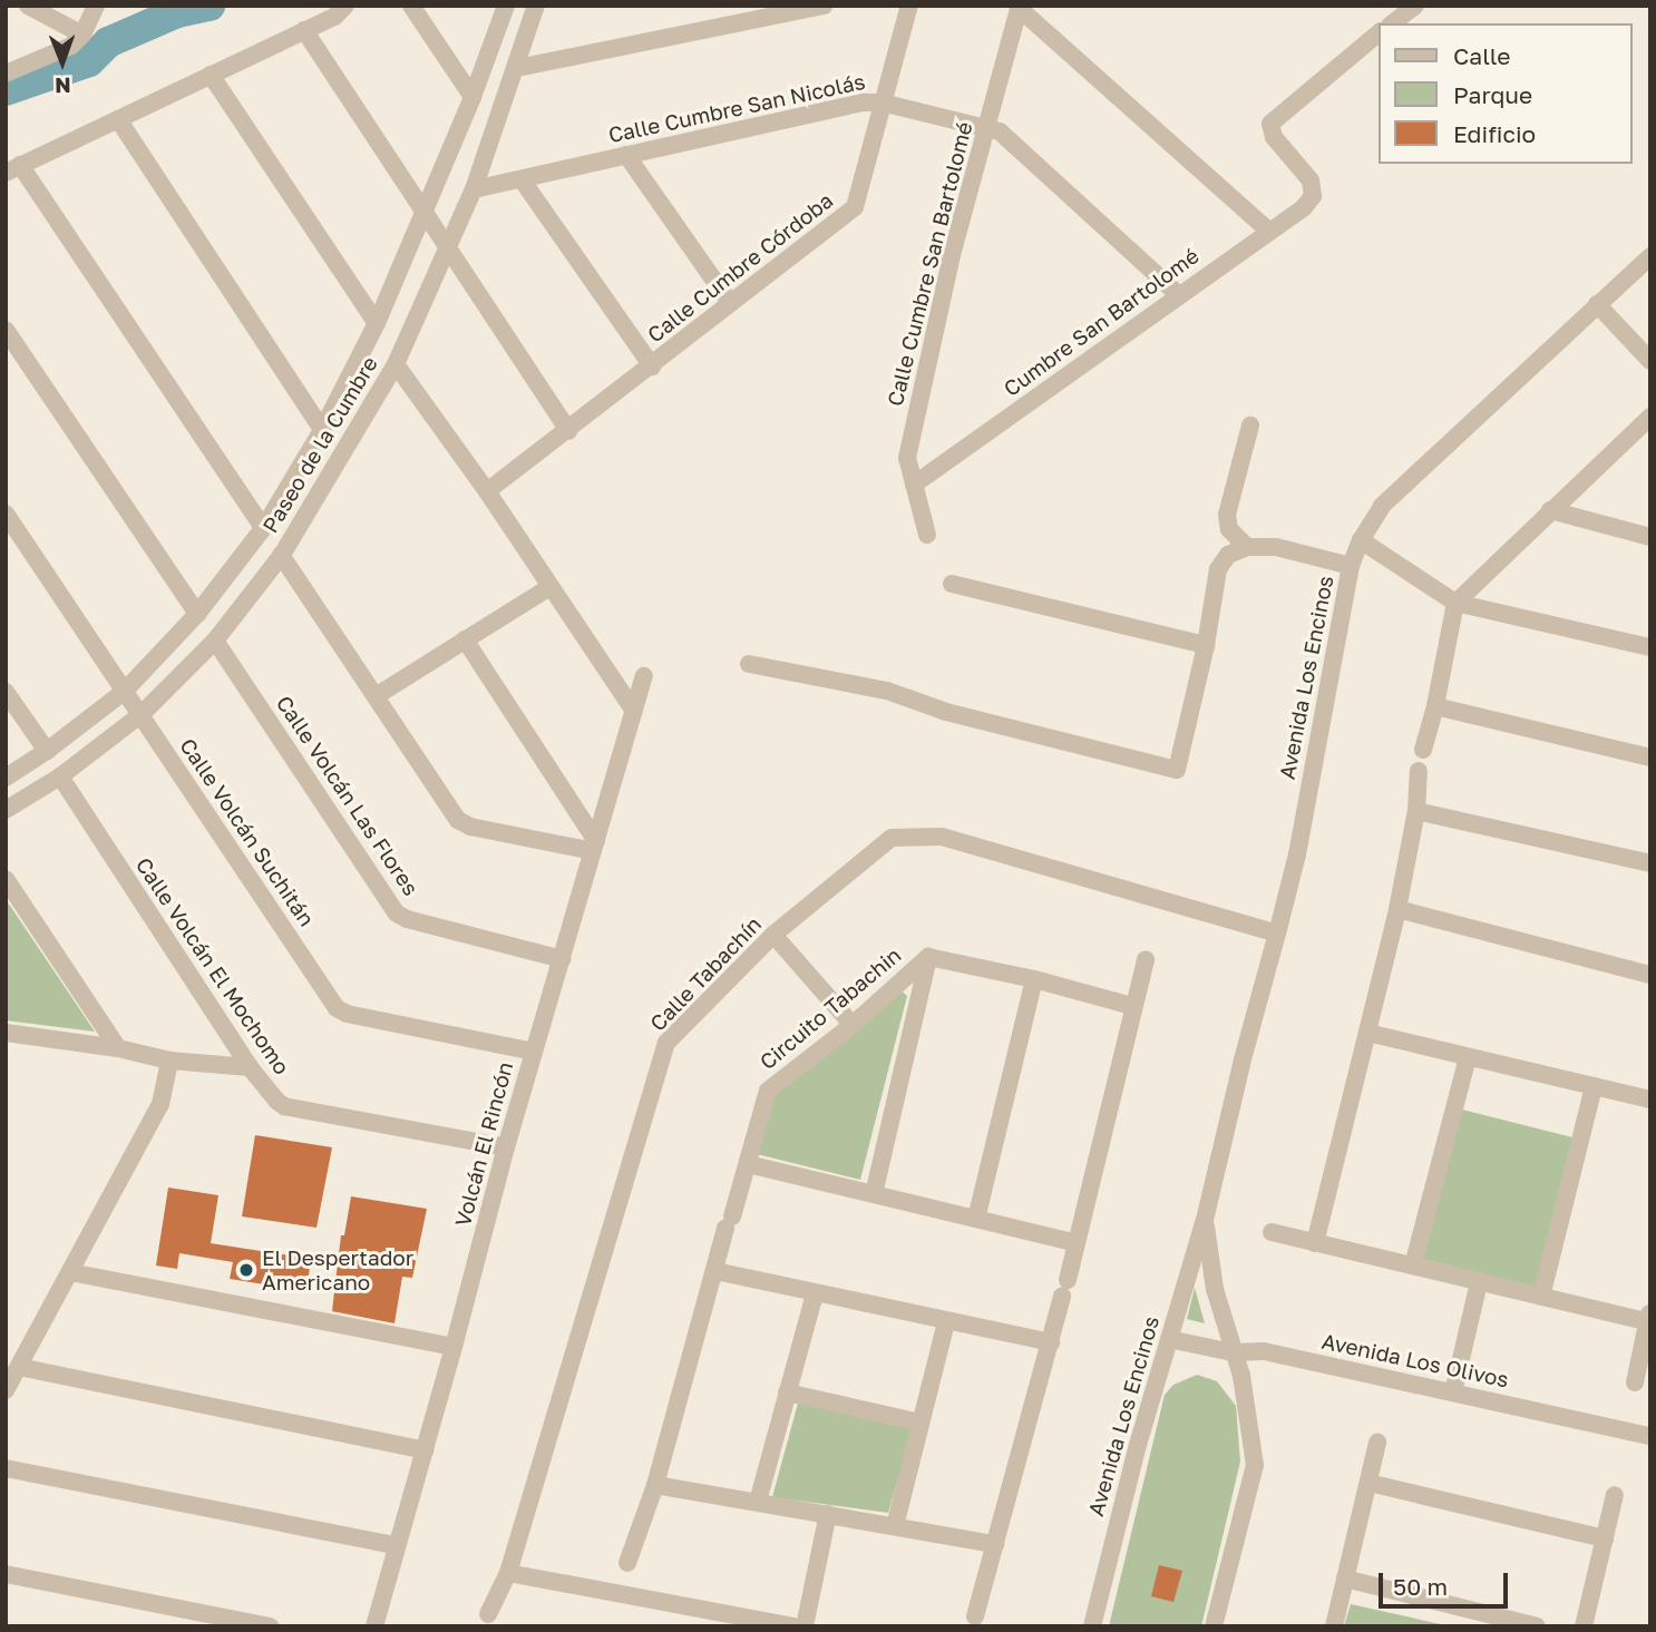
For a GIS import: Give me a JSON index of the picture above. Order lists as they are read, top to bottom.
{
  "streets": {
    "street": [
      "Calle Cumbre San Nicolás",
      "Calle Cumbre San Bartolomé",
      "Calle Cumbre Córdoba",
      "Cumbre San Bartolomé",
      "Paseo de la Cumbre",
      "Avenida Los Encinos",
      "Calle Volcán Las Flores",
      "Calle Volcán Suchitán",
      "Calle Volcán El Mochomo",
      "Calle Tabachín",
      "Circuito Tabachin",
      "Volcán El Rincón",
      "Avenida Los Olivos"
    ]
  },
  "crossings": [
    ["Calle Cumbre San Nicolás", "Calle Cumbre San Bartolomé"],
    ["Calle Cumbre San Nicolás", "Calle Cumbre Córdoba"],
    ["Calle Cumbre San Nicolás", "Cumbre San Bartolomé"],
    ["Calle Cumbre San Nicolás", "Paseo de la Cumbre"],
    ["Calle Cumbre San Bartolomé", "Cumbre San Bartolomé"],
    ["Paseo de la Cumbre", "Calle Volcán Las Flores"],
    ["Paseo de la Cumbre", "Calle Volcán Suchitán"],
    ["Paseo de la Cumbre", "Calle Volcán El Mochomo"],
    ["Avenida Los Encinos", "Calle Tabachín"],
    ["Avenida Los Encinos", "Avenida Los Olivos"],
    ["Calle Volcán Las Flores", "Volcán El Rincón"],
    ["Calle Volcán Suchitán", "Volcán El Rincón"],
    ["Calle Volcán El Mochomo", "Volcán El Rincón"]
  ],
  "places": ["El Despertador Americano"],
  "legend": ["Calle", "Parque", "Edificio"],
  "scale_bar": "50 m",
  "north": "bottom"
}
